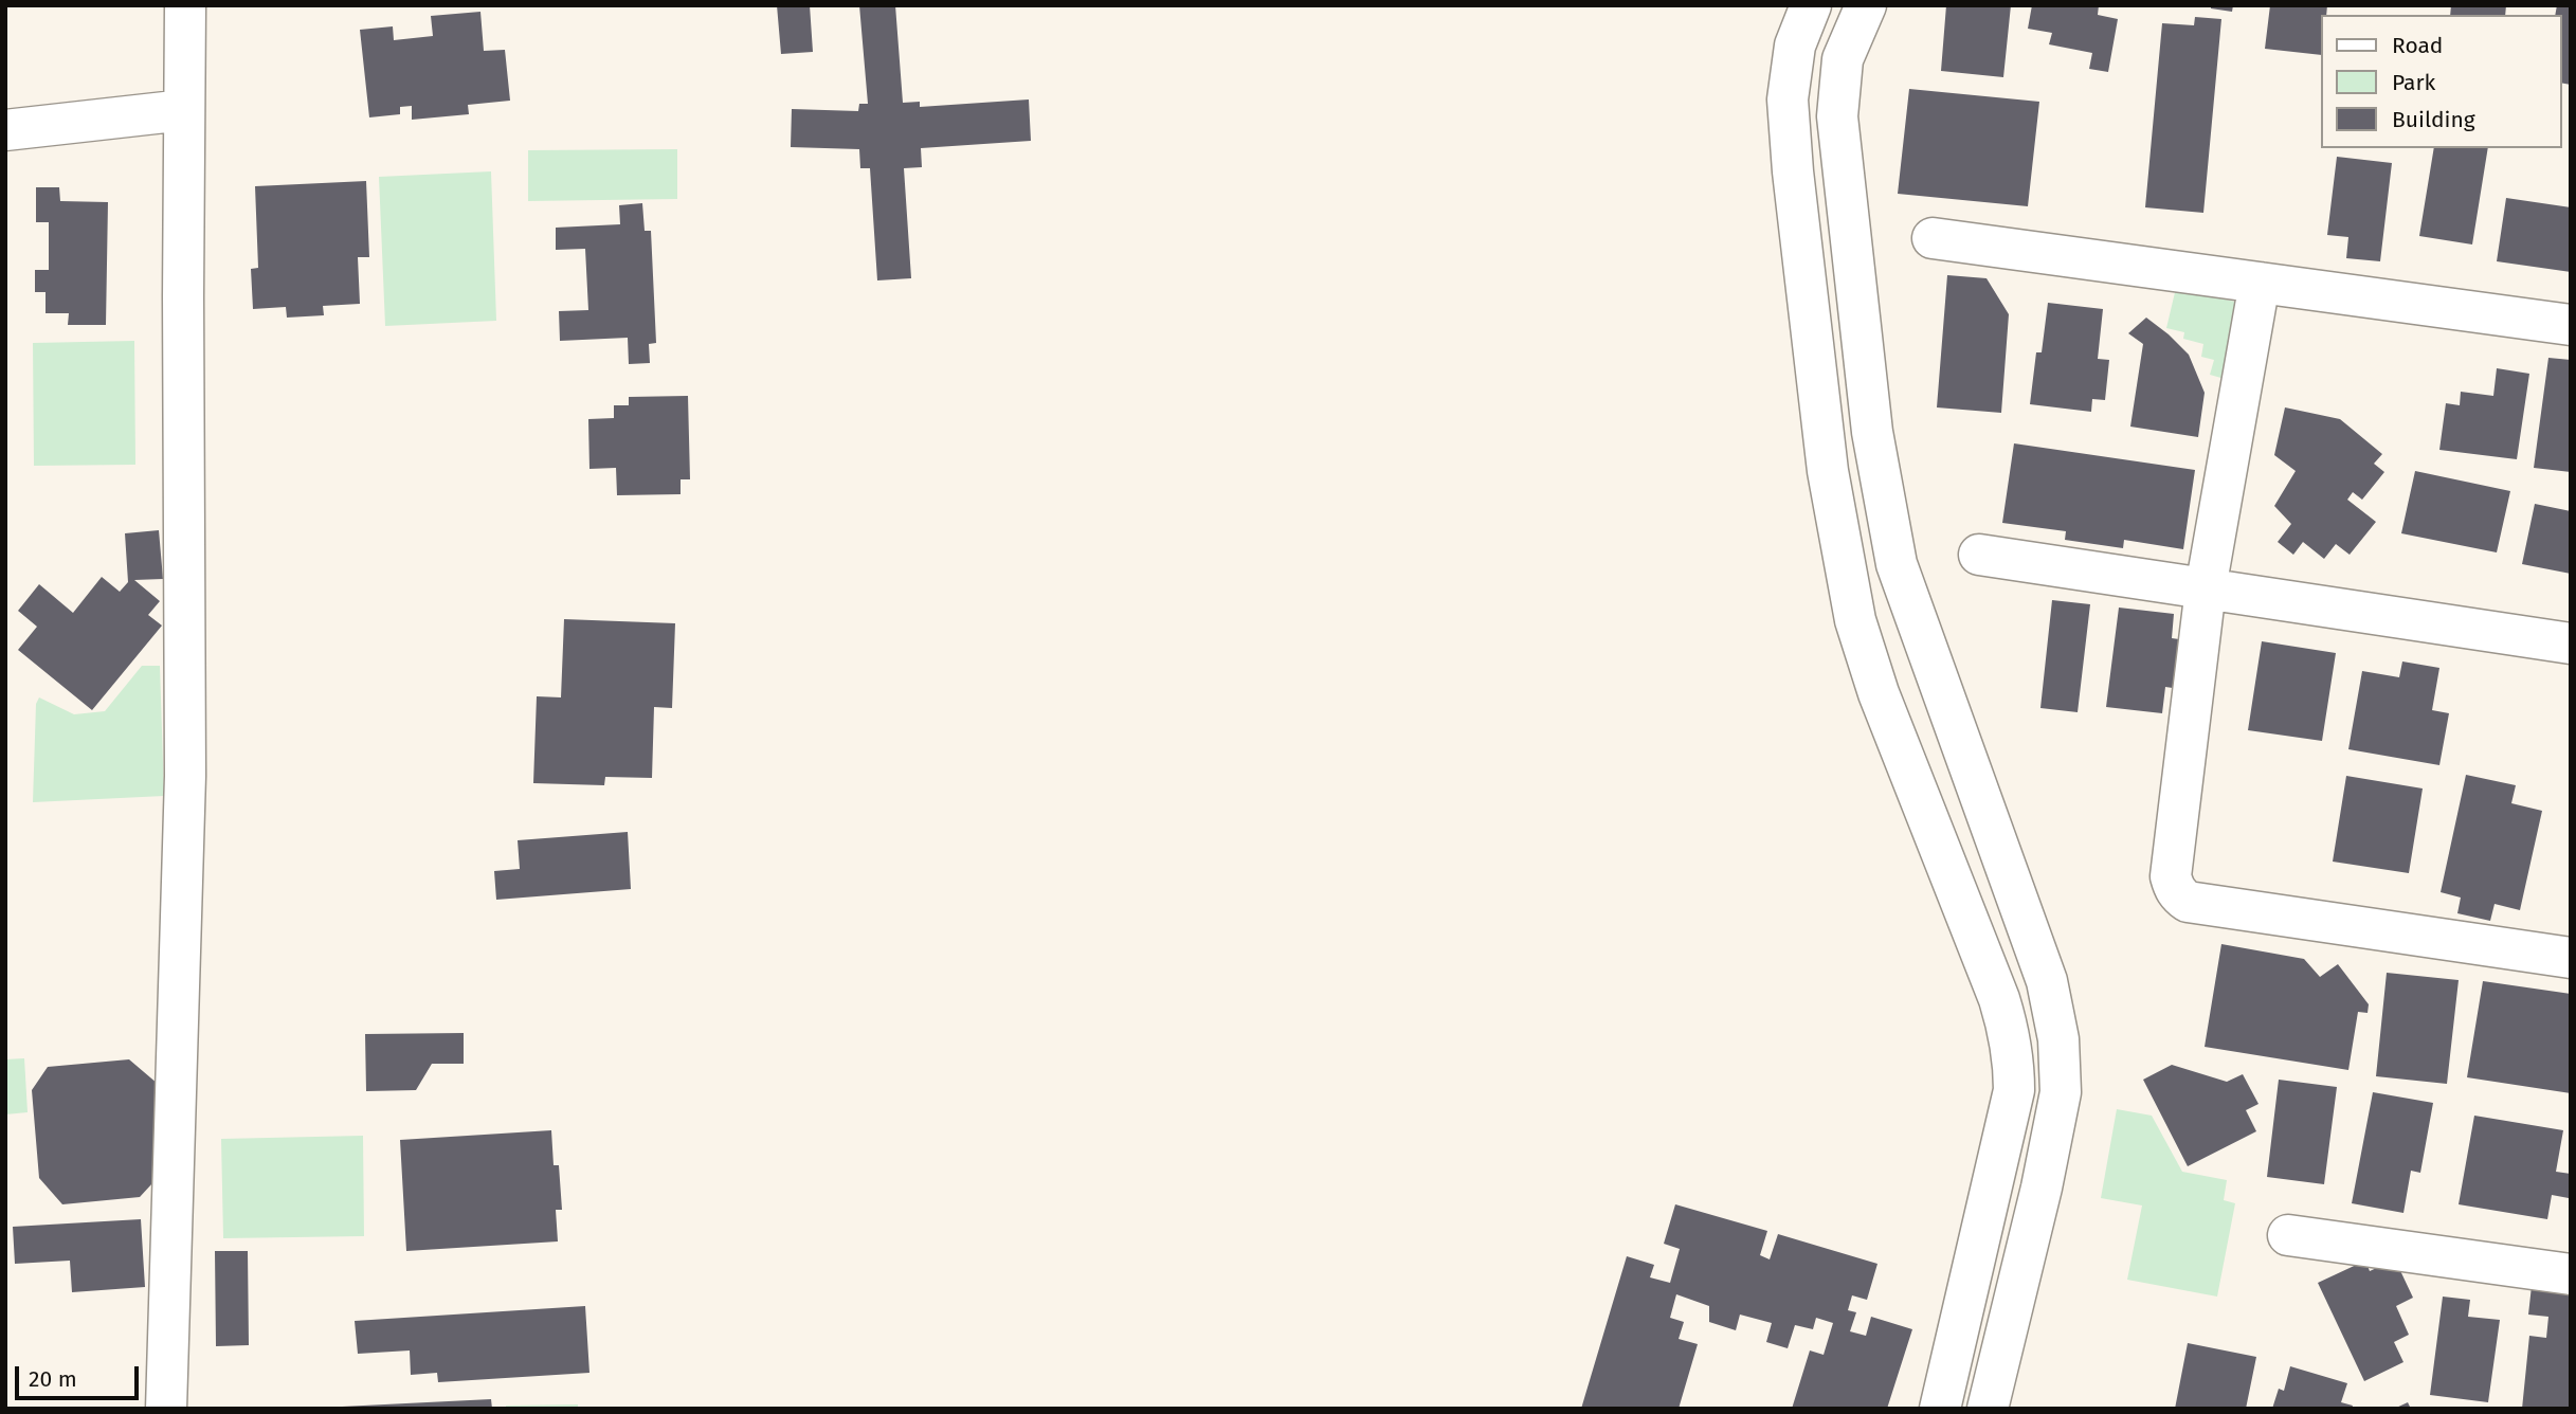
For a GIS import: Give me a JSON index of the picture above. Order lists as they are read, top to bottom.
{
  "legend": ["Road", "Park", "Building"],
  "scale_bar": "20 m"
}
